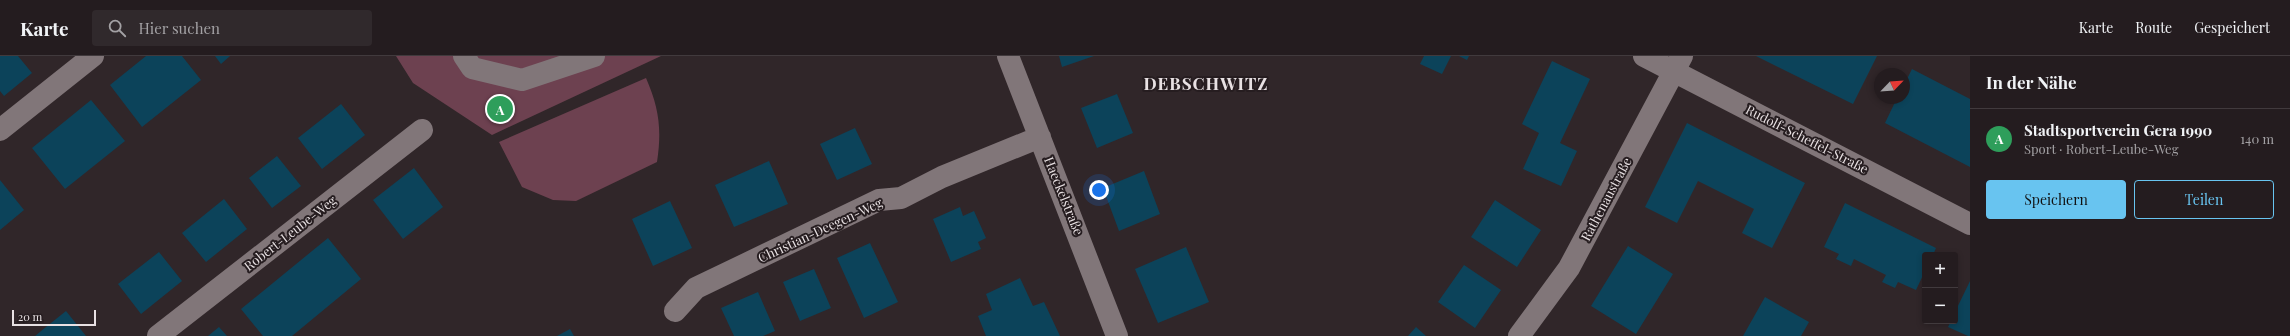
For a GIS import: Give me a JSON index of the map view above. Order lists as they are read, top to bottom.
{
  "streets": {
    "street": [
      "Rudolf-Scheffel-Straße",
      "Haeckelstraße",
      "Rathenaustraße",
      "Christian-Deegen-Weg",
      "Robert-Leube-Weg"
    ]
  },
  "crossings": [
    ["Rudolf-Scheffel-Straße", "Rathenaustraße"],
    ["Haeckelstraße", "Christian-Deegen-Weg"]
  ],
  "districts": ["DEBSCHWITZ"],
  "scale_bar": "20 m",
  "north": "top right",
  "page": {
    "header": "Karte",
    "search": "Hier suchen",
    "nav": ["Karte", "Route", "Gespeichert"],
    "heading": "In der Nähe",
    "pins": "A",
    "list": [
      {
        "mark": "A",
        "name": "Stadtsportverein Gera 1990",
        "note": "Sport · Robert-Leube-Weg",
        "value": "140 m"
      }
    ],
    "buttons": ["Speichern", "Teilen"],
    "map_buttons": ["+", "−"],
    "scale": "20 m"
  }
}
